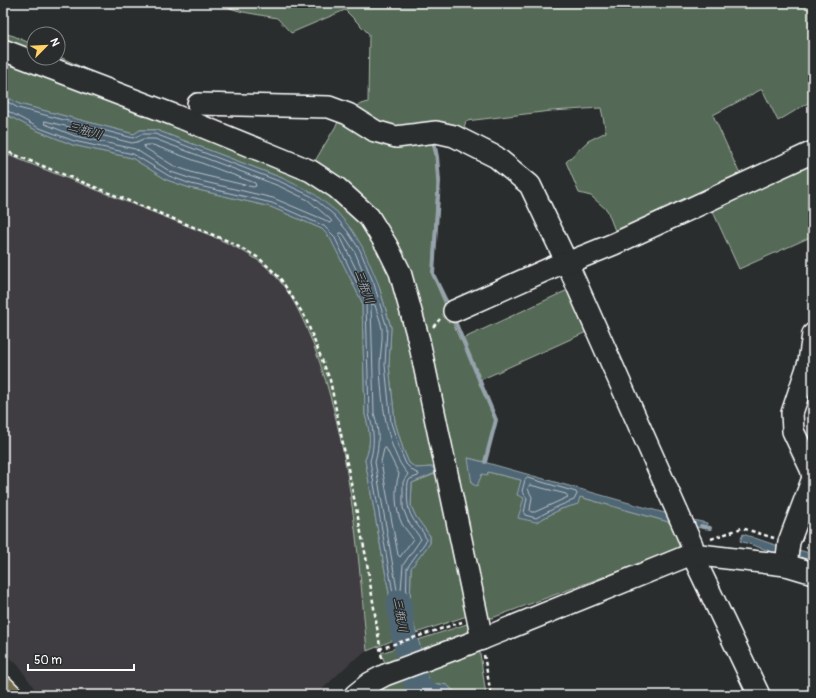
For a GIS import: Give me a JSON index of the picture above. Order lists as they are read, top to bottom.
{
  "water": ["三瓶川"],
  "scale_bar": "50 m",
  "north": "top right"
}
